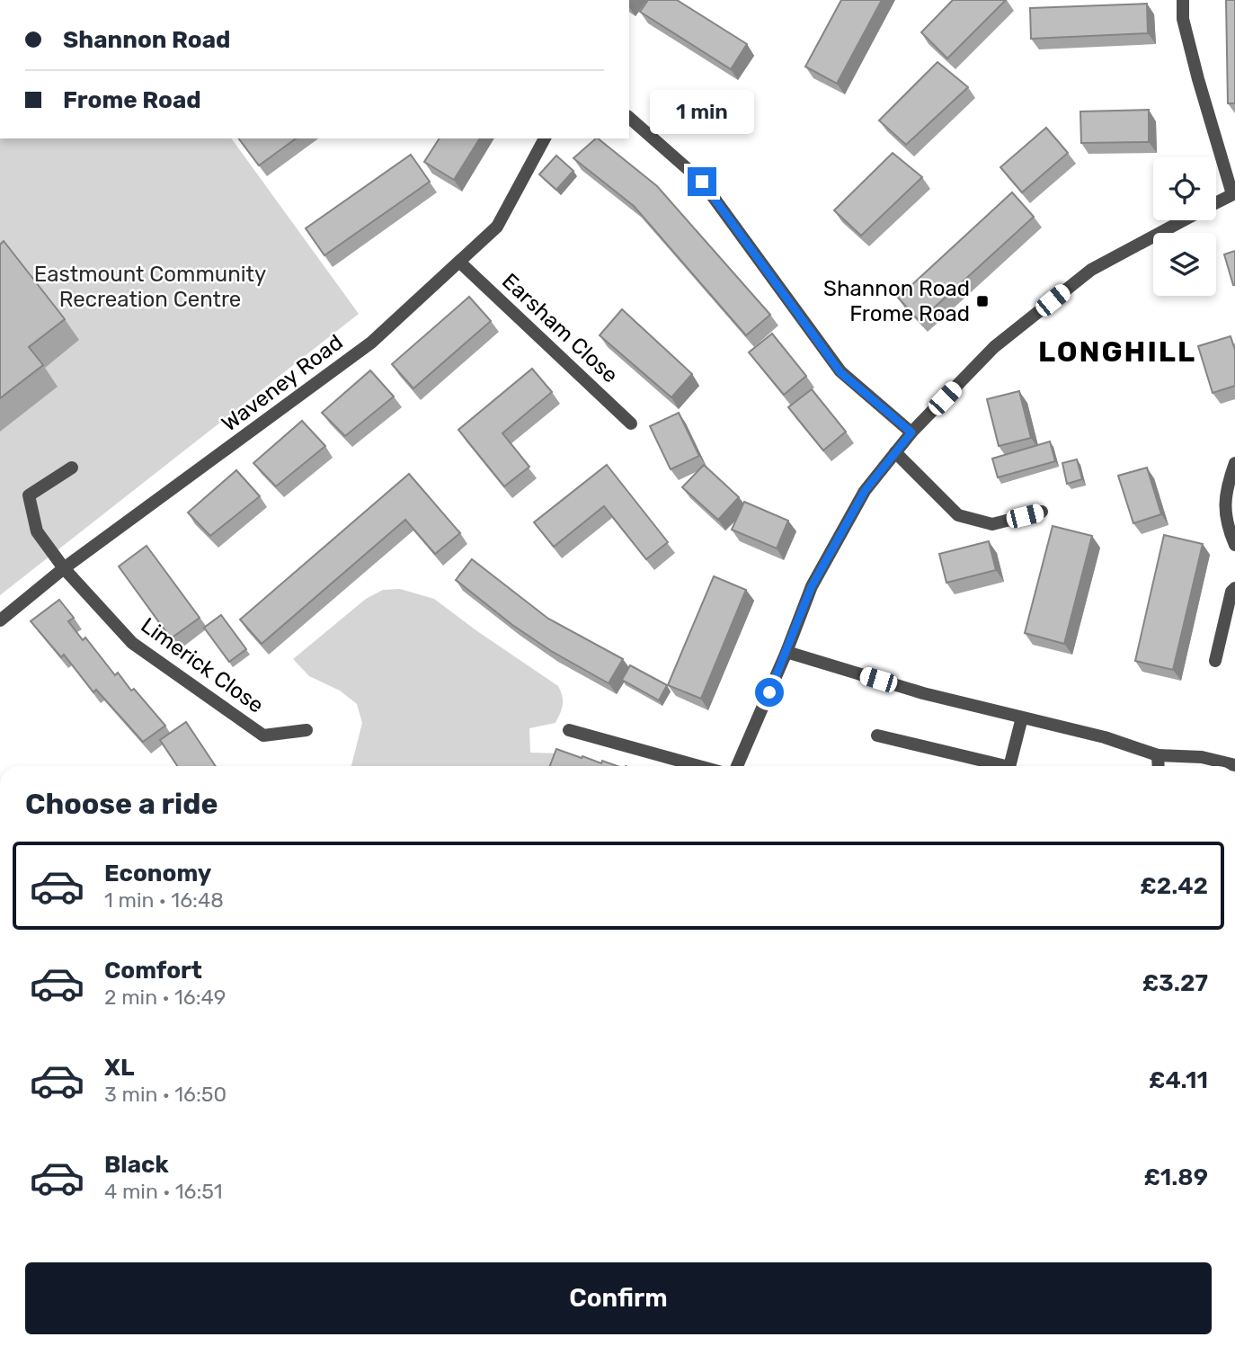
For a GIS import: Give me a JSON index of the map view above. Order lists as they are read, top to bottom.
{
  "streets": {
    "street": ["Earsham Close", "Waveney Road", "Limerick Close"]
  },
  "crossings": [
    ["Earsham Close", "Waveney Road"],
    ["Waveney Road", "Limerick Close"]
  ],
  "districts": ["LONGHILL"],
  "parks": ["Eastmount Community Recreation Centre"],
  "places": {
    "transit": ["Shannon Road Frome Road"]
  },
  "page": {
    "banner": ["Shannon Road", "Frome Road"],
    "bubble": "1 min",
    "heading": "Choose a ride",
    "list": [
      {
        "name": "Economy",
        "note": "1 min · 16:48",
        "value": "£2.42"
      },
      {
        "name": "Comfort",
        "note": "2 min · 16:49",
        "value": "£3.27"
      },
      {
        "name": "XL",
        "note": "3 min · 16:50",
        "value": "£4.11"
      },
      {
        "name": "Black",
        "note": "4 min · 16:51",
        "value": "£1.89"
      }
    ],
    "buttons": "Confirm"
  }
}
